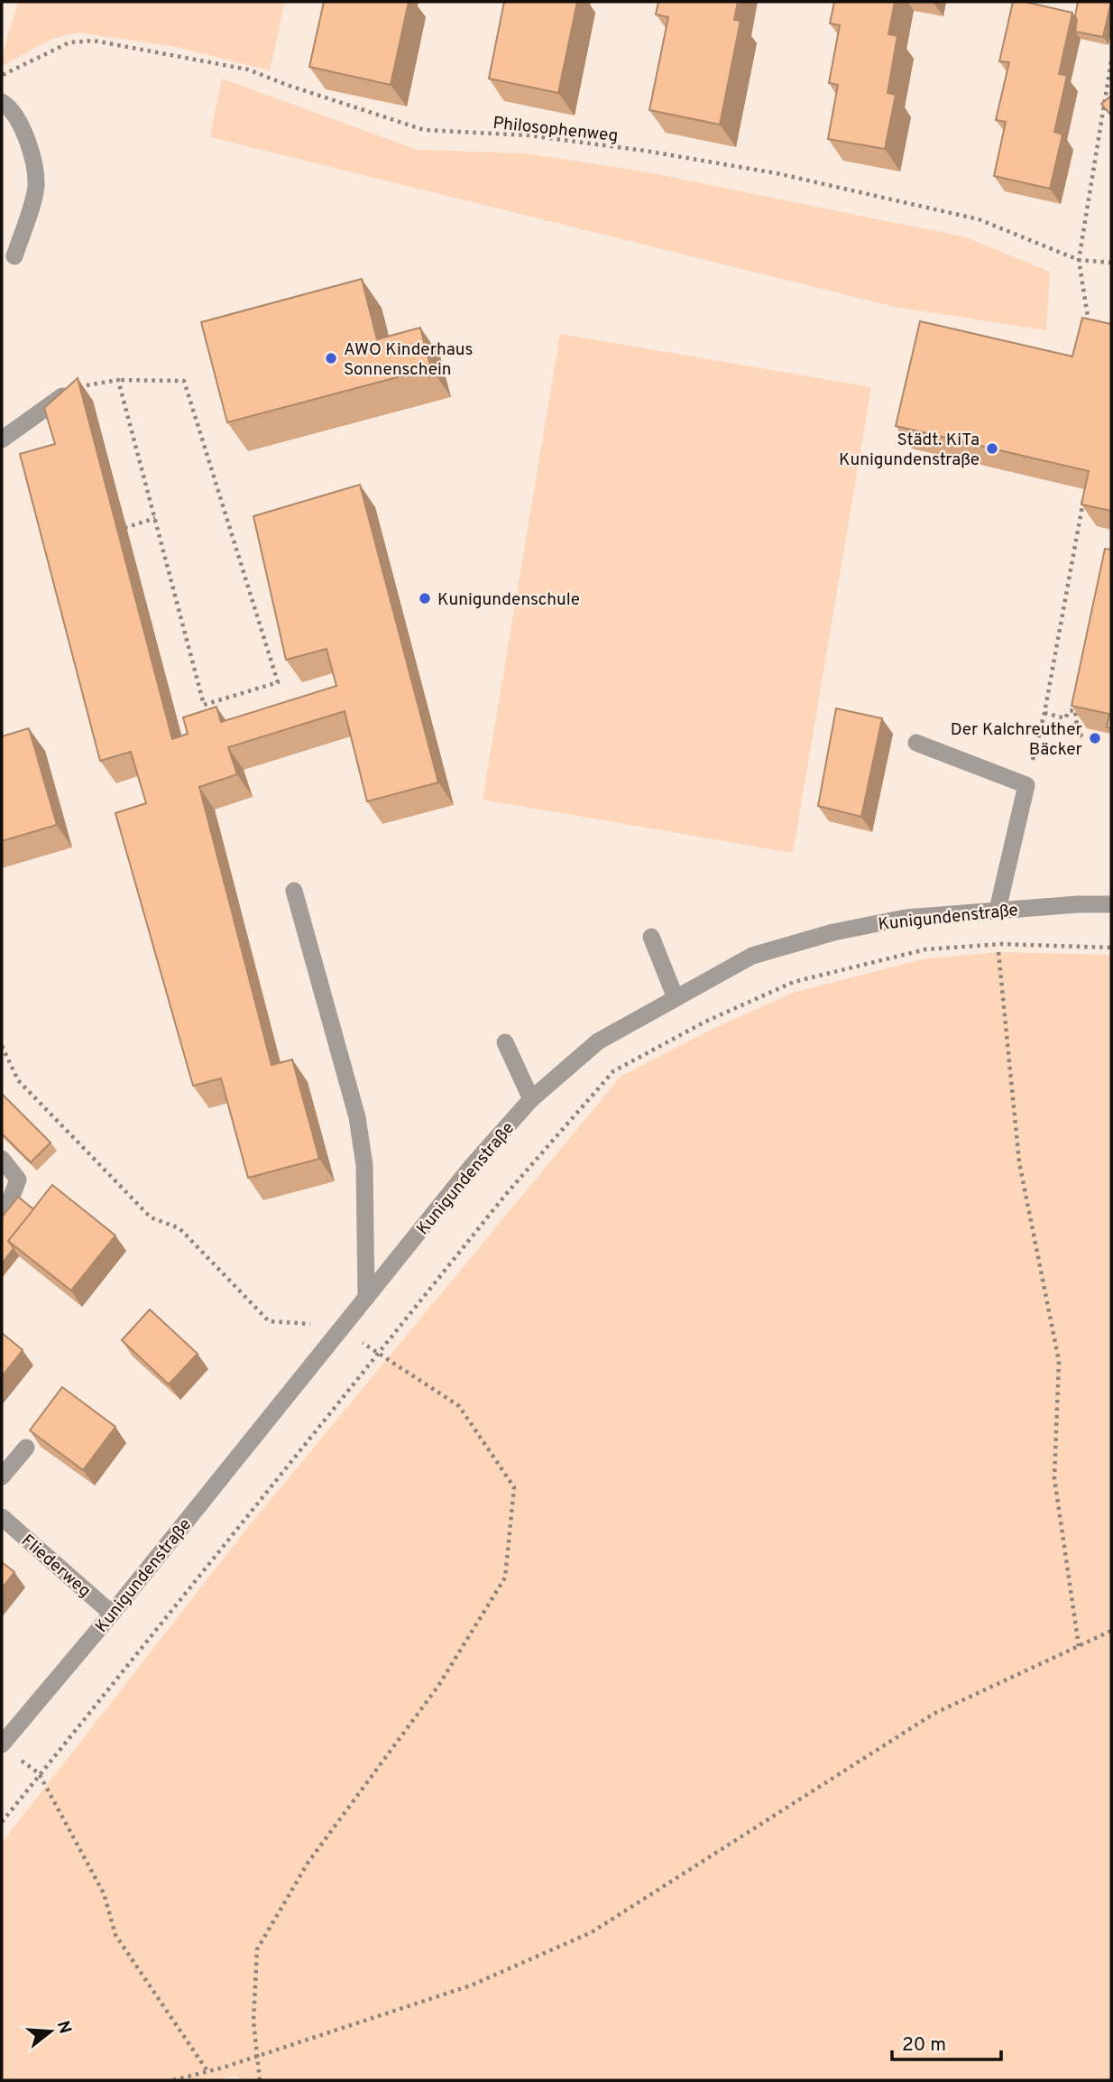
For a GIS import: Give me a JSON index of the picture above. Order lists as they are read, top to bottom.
{
  "streets": {
    "street": ["Kunigundenstraße", "Fliederweg"],
    "path": ["Philosophenweg"]
  },
  "crossings": [
    ["Kunigundenstraße", "Fliederweg"]
  ],
  "places": [
    "AWO Kinderhaus Sonnenschein",
    "Städt. KiTa Kunigundenstraße",
    "Kunigundenschule",
    "Der Kalchreuther Bäcker"
  ],
  "scale_bar": "20 m",
  "north": "right"
}
